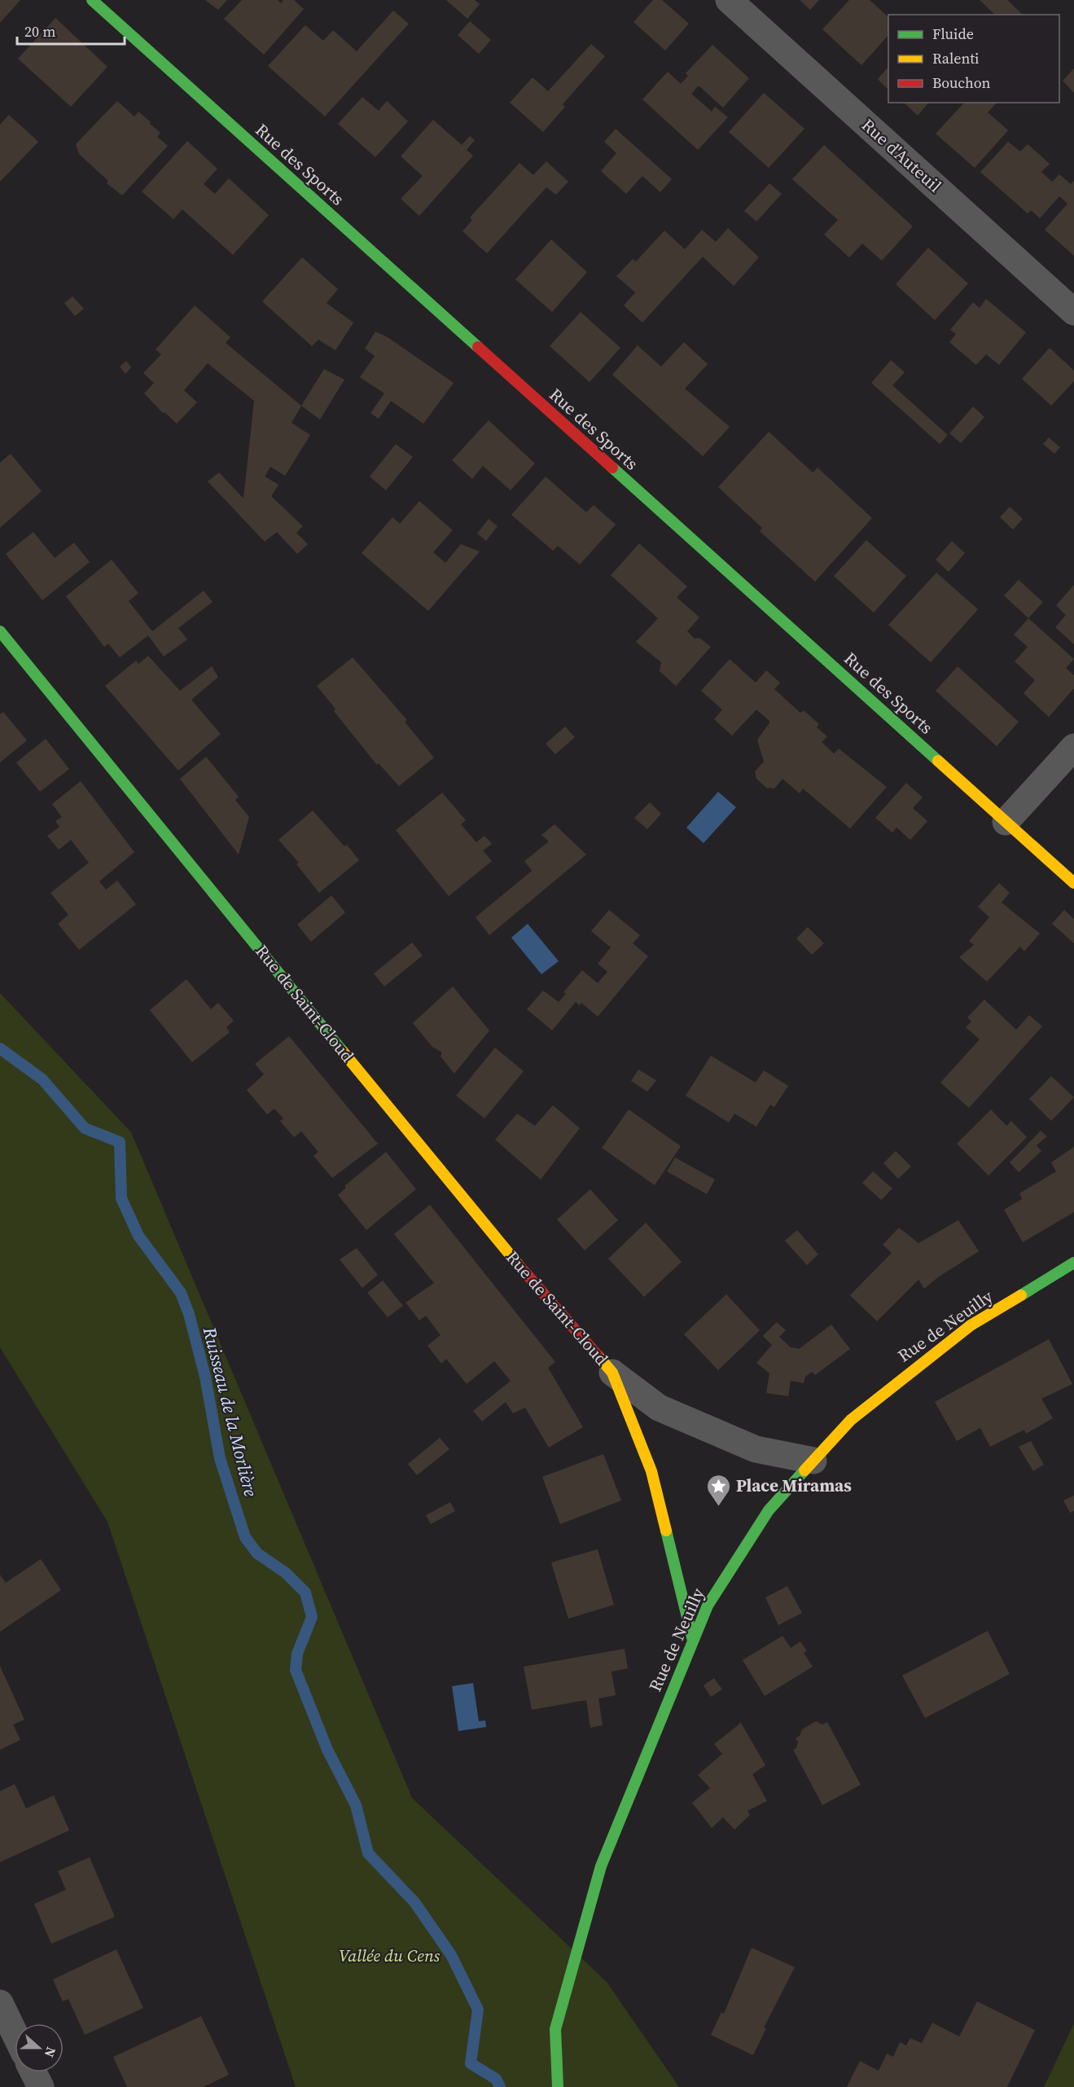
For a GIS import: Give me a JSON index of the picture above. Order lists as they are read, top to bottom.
{
  "streets": {
    "street": [
      "Rue d'Auteuil",
      "Rue des Sports",
      "Rue de Saint-Cloud",
      "Rue de Neuilly"
    ]
  },
  "crossings": [
    ["Rue de Saint-Cloud", "Rue de Neuilly"]
  ],
  "water": ["Ruisseau de la Morlière"],
  "parks": ["Vallée du Cens"],
  "places": {
    "place": ["Place Miramas"]
  },
  "legend": ["Fluide", "Ralenti", "Bouchon"],
  "scale_bar": "20 m",
  "north": "right"
}
